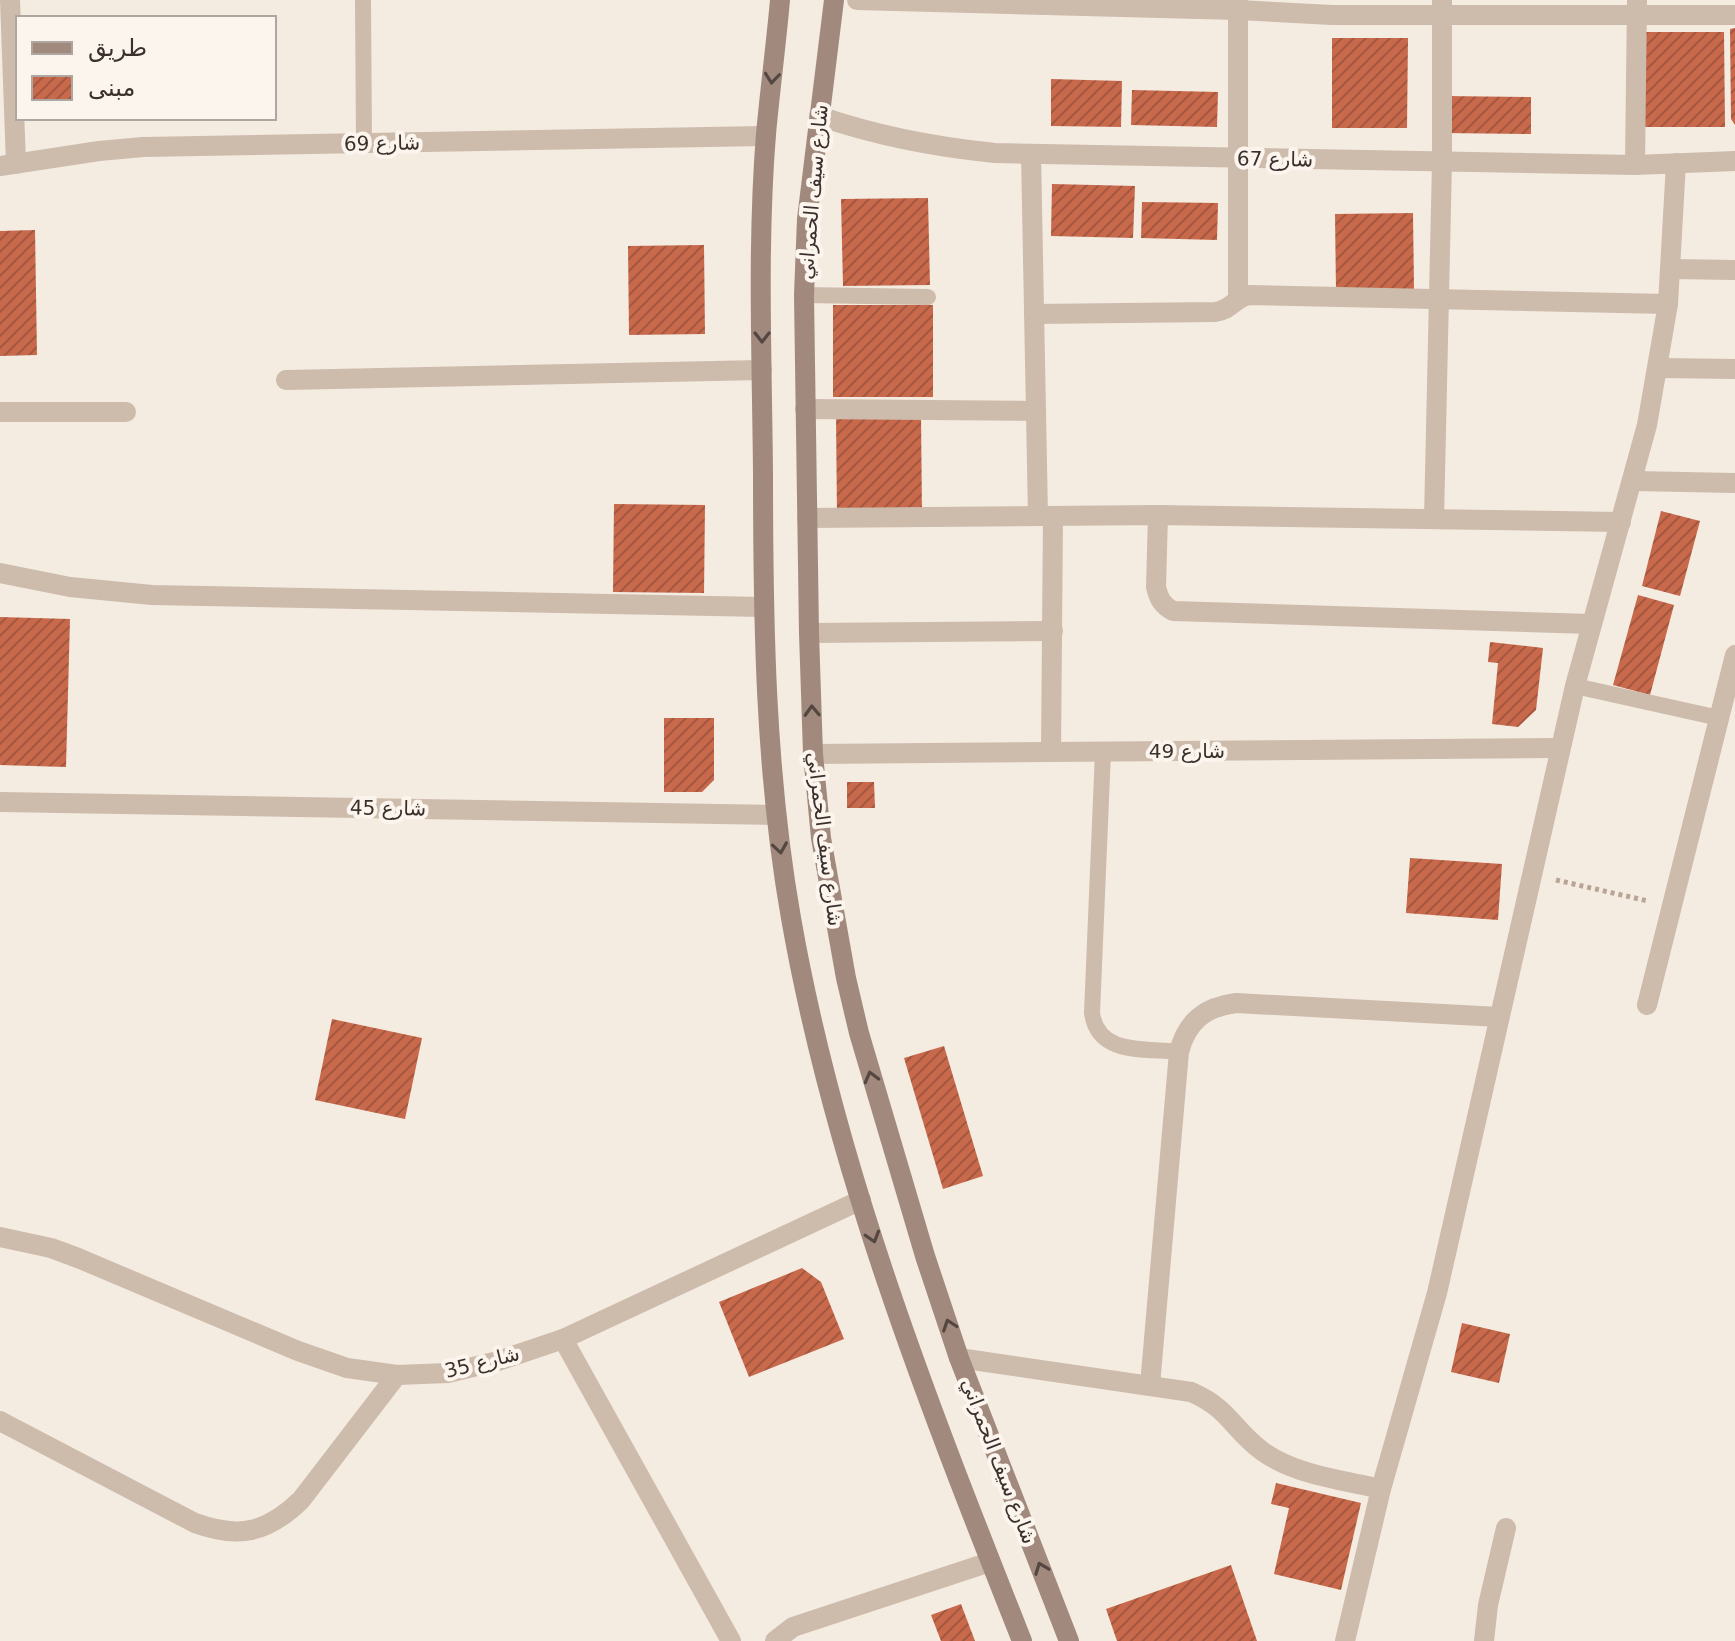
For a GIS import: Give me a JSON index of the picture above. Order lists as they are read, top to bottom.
{
  "streets": {
    "street": [
      "شارع 69",
      "شارع 67",
      "شارع سيف الحمراني",
      "شارع 49",
      "شارع 45",
      "شارع 35"
    ]
  },
  "crossings": [
    ["شارع 67", "شارع سيف الحمراني"],
    ["شارع سيف الحمراني", "شارع 49"]
  ],
  "legend": ["طريق", "مبنى"]
}
